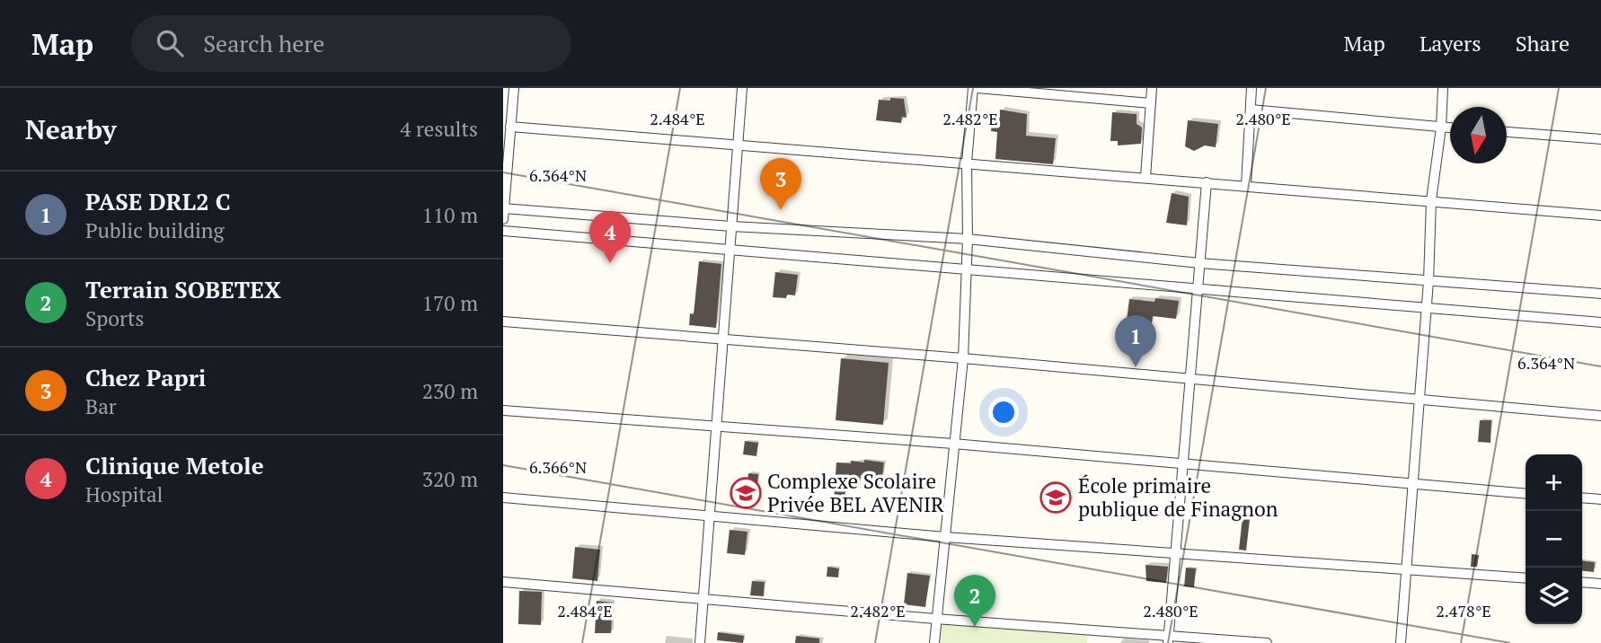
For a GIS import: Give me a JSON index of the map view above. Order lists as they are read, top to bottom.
{
  "places": {
    "school or university": ["Complexe Scolaire Privée BEL AVENIR", "École primaire publique de Finagnon"]
  },
  "north": "bottom",
  "page": {
    "header": "Map",
    "search": "Search here",
    "nav": ["Map", "Layers", "Share"],
    "heading": ["Nearby", "4 results"],
    "pins": [
      "3",
      "4",
      "1",
      "2"
    ],
    "list": [
      {
        "mark": "1",
        "name": "PASE DRL2 C",
        "note": "Public building",
        "value": "110 m"
      },
      {
        "mark": "2",
        "name": "Terrain SOBETEX",
        "note": "Sports",
        "value": "170 m"
      },
      {
        "mark": "3",
        "name": "Chez Papri",
        "note": "Bar",
        "value": "230 m"
      },
      {
        "mark": "4",
        "name": "Clinique Metole",
        "note": "Hospital",
        "value": "320 m"
      }
    ],
    "map_buttons": ["+", "−"]
  },
  "coordinates": [
    "2.484°E",
    "2.482°E",
    "2.480°E",
    "6.364°N",
    "6.366°N",
    "2.478°E"
  ]
}
